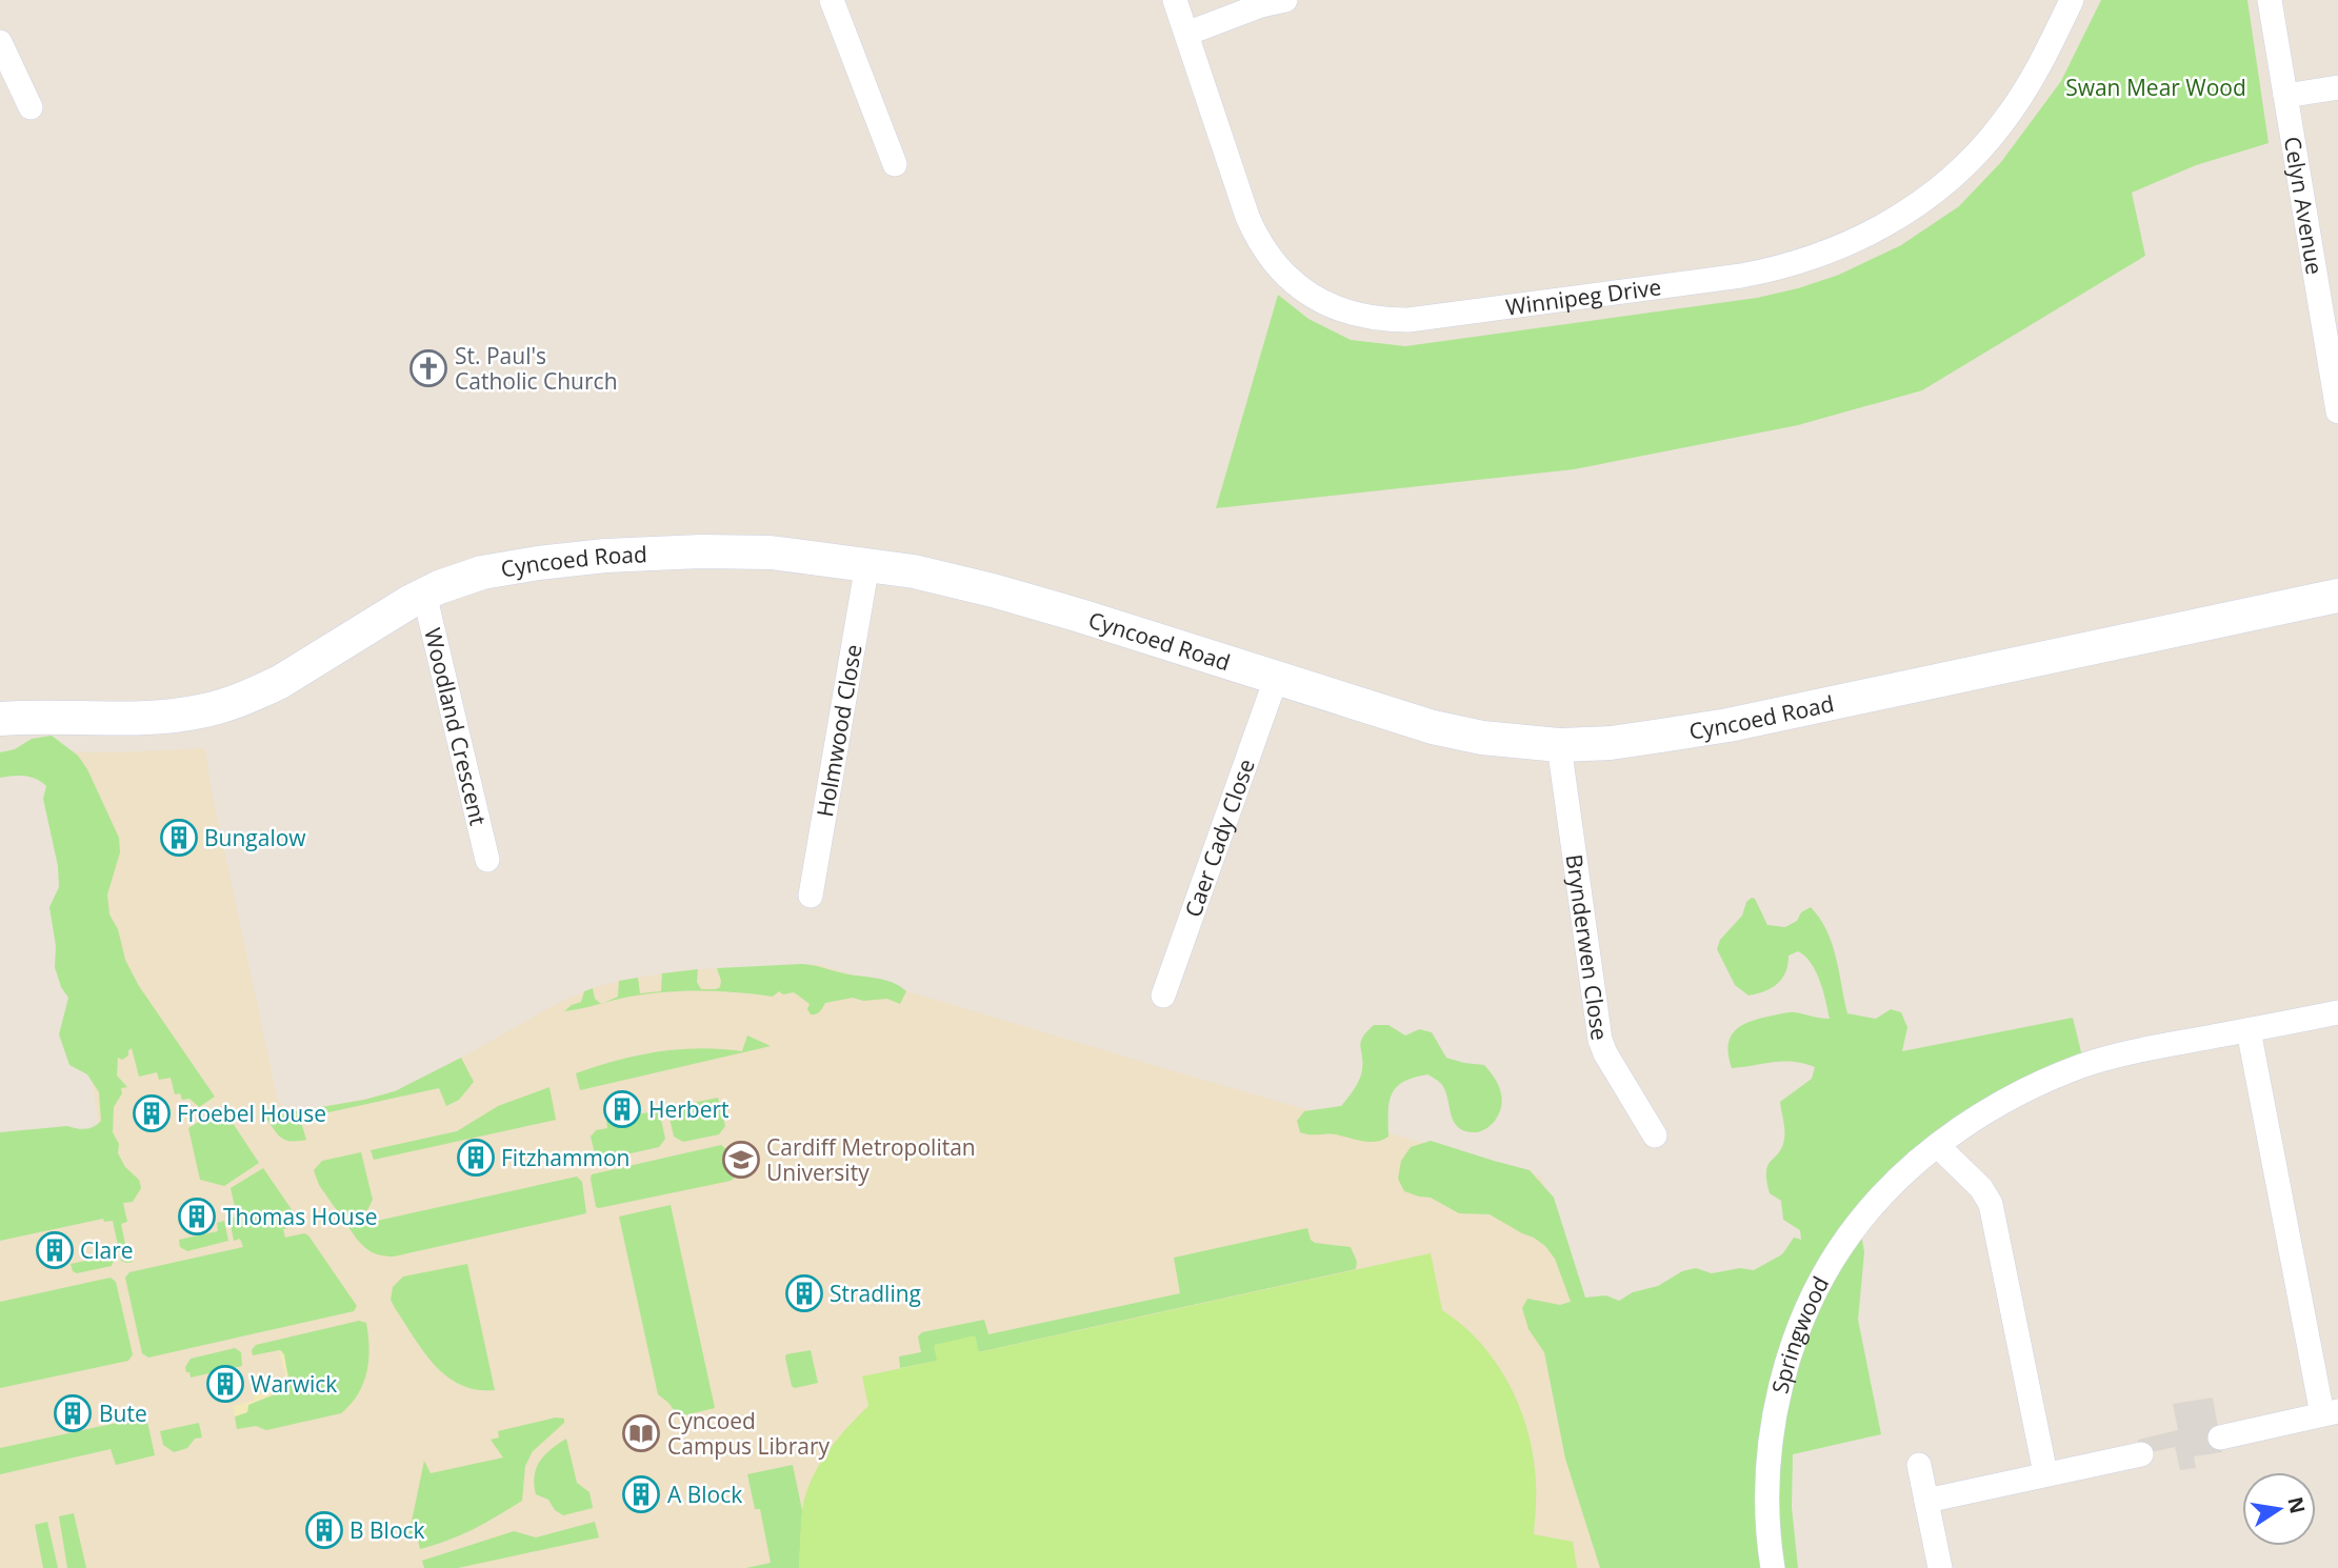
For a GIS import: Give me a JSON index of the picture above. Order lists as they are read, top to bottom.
{
  "streets": {
    "street": [
      "Celyn Avenue",
      "Winnipeg Drive",
      "Cyncoed Road",
      "Woodland Crescent",
      "Holmwood Close",
      "Caer Cady Close",
      "Brynderwen Close",
      "Springwood"
    ]
  },
  "crossings": [
    ["Cyncoed Road", "Woodland Crescent"],
    ["Cyncoed Road", "Holmwood Close"],
    ["Cyncoed Road", "Caer Cady Close"],
    ["Cyncoed Road", "Brynderwen Close"]
  ],
  "parks": ["Swan Mear Wood"],
  "places": {
    "church": ["St. Paul's Catholic Church"],
    "building": [
      "Bungalow",
      "Herbert",
      "Froebel House",
      "Fitzhammon",
      "Thomas House",
      "Clare",
      "Stradling",
      "Warwick",
      "Bute",
      "A Block",
      "B Block"
    ],
    "school or university": ["Cardiff Metropolitan University"],
    "library": ["Cyncoed Campus Library"]
  },
  "north": "right"
}
